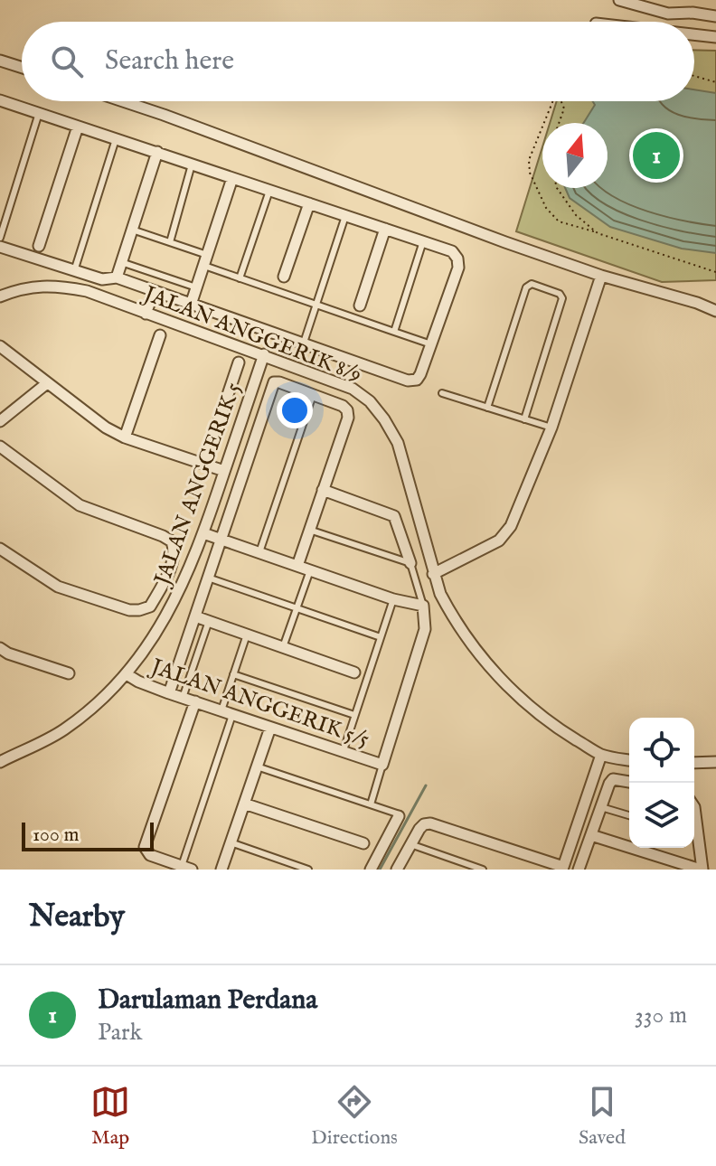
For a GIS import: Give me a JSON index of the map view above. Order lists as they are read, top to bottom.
{
  "streets": {
    "street": ["JALAN ANGGERIK 8/9", "JALAN ANGGERIK 5", "JALAN ANGGERIK 5/5"]
  },
  "crossings": [
    ["JALAN ANGGERIK 8/9", "JALAN ANGGERIK 5"],
    ["JALAN ANGGERIK 5", "JALAN ANGGERIK 5/5"]
  ],
  "scale_bar": "100 m",
  "north": "top",
  "page": {
    "search": "Search here",
    "pins": "1",
    "scale": "100 m",
    "heading": "Nearby",
    "list": [
      {
        "mark": "1",
        "name": "Darulaman Perdana",
        "note": "Park",
        "value": "330 m"
      }
    ],
    "nav": ["Map", "Directions", "Saved"]
  }
}
